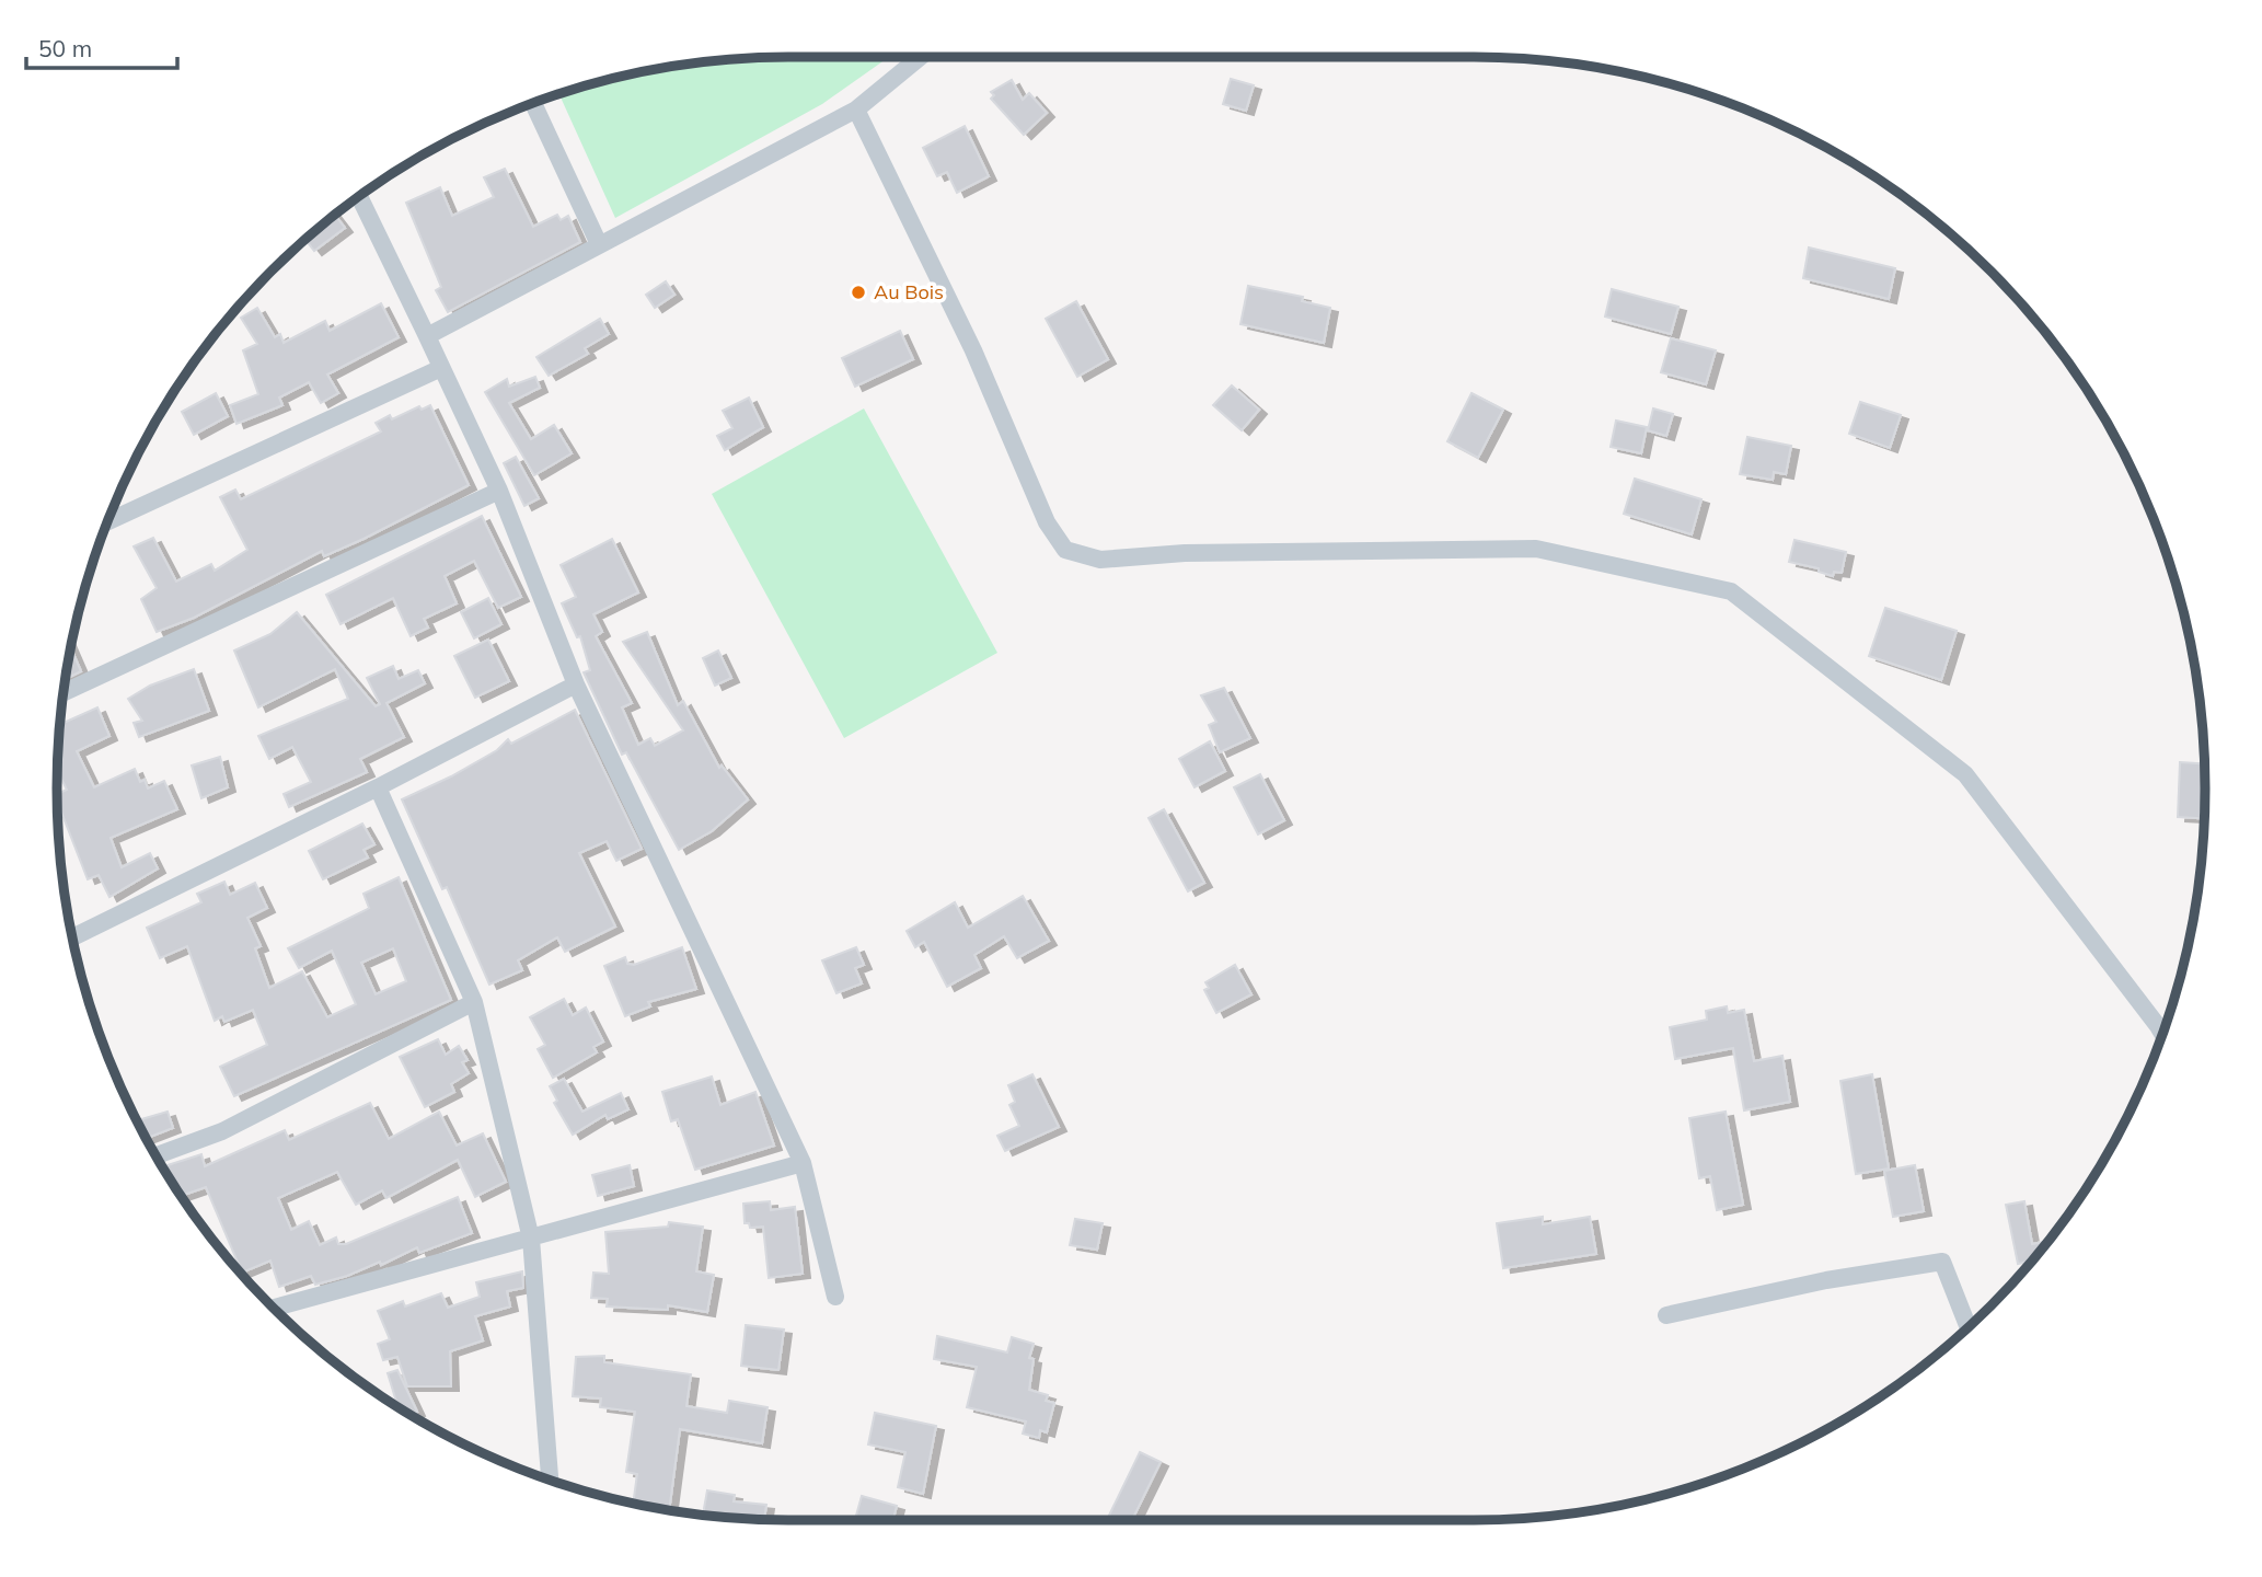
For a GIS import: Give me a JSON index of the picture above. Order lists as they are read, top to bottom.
{
  "places": ["Au Bois"],
  "scale_bar": "50 m"
}
